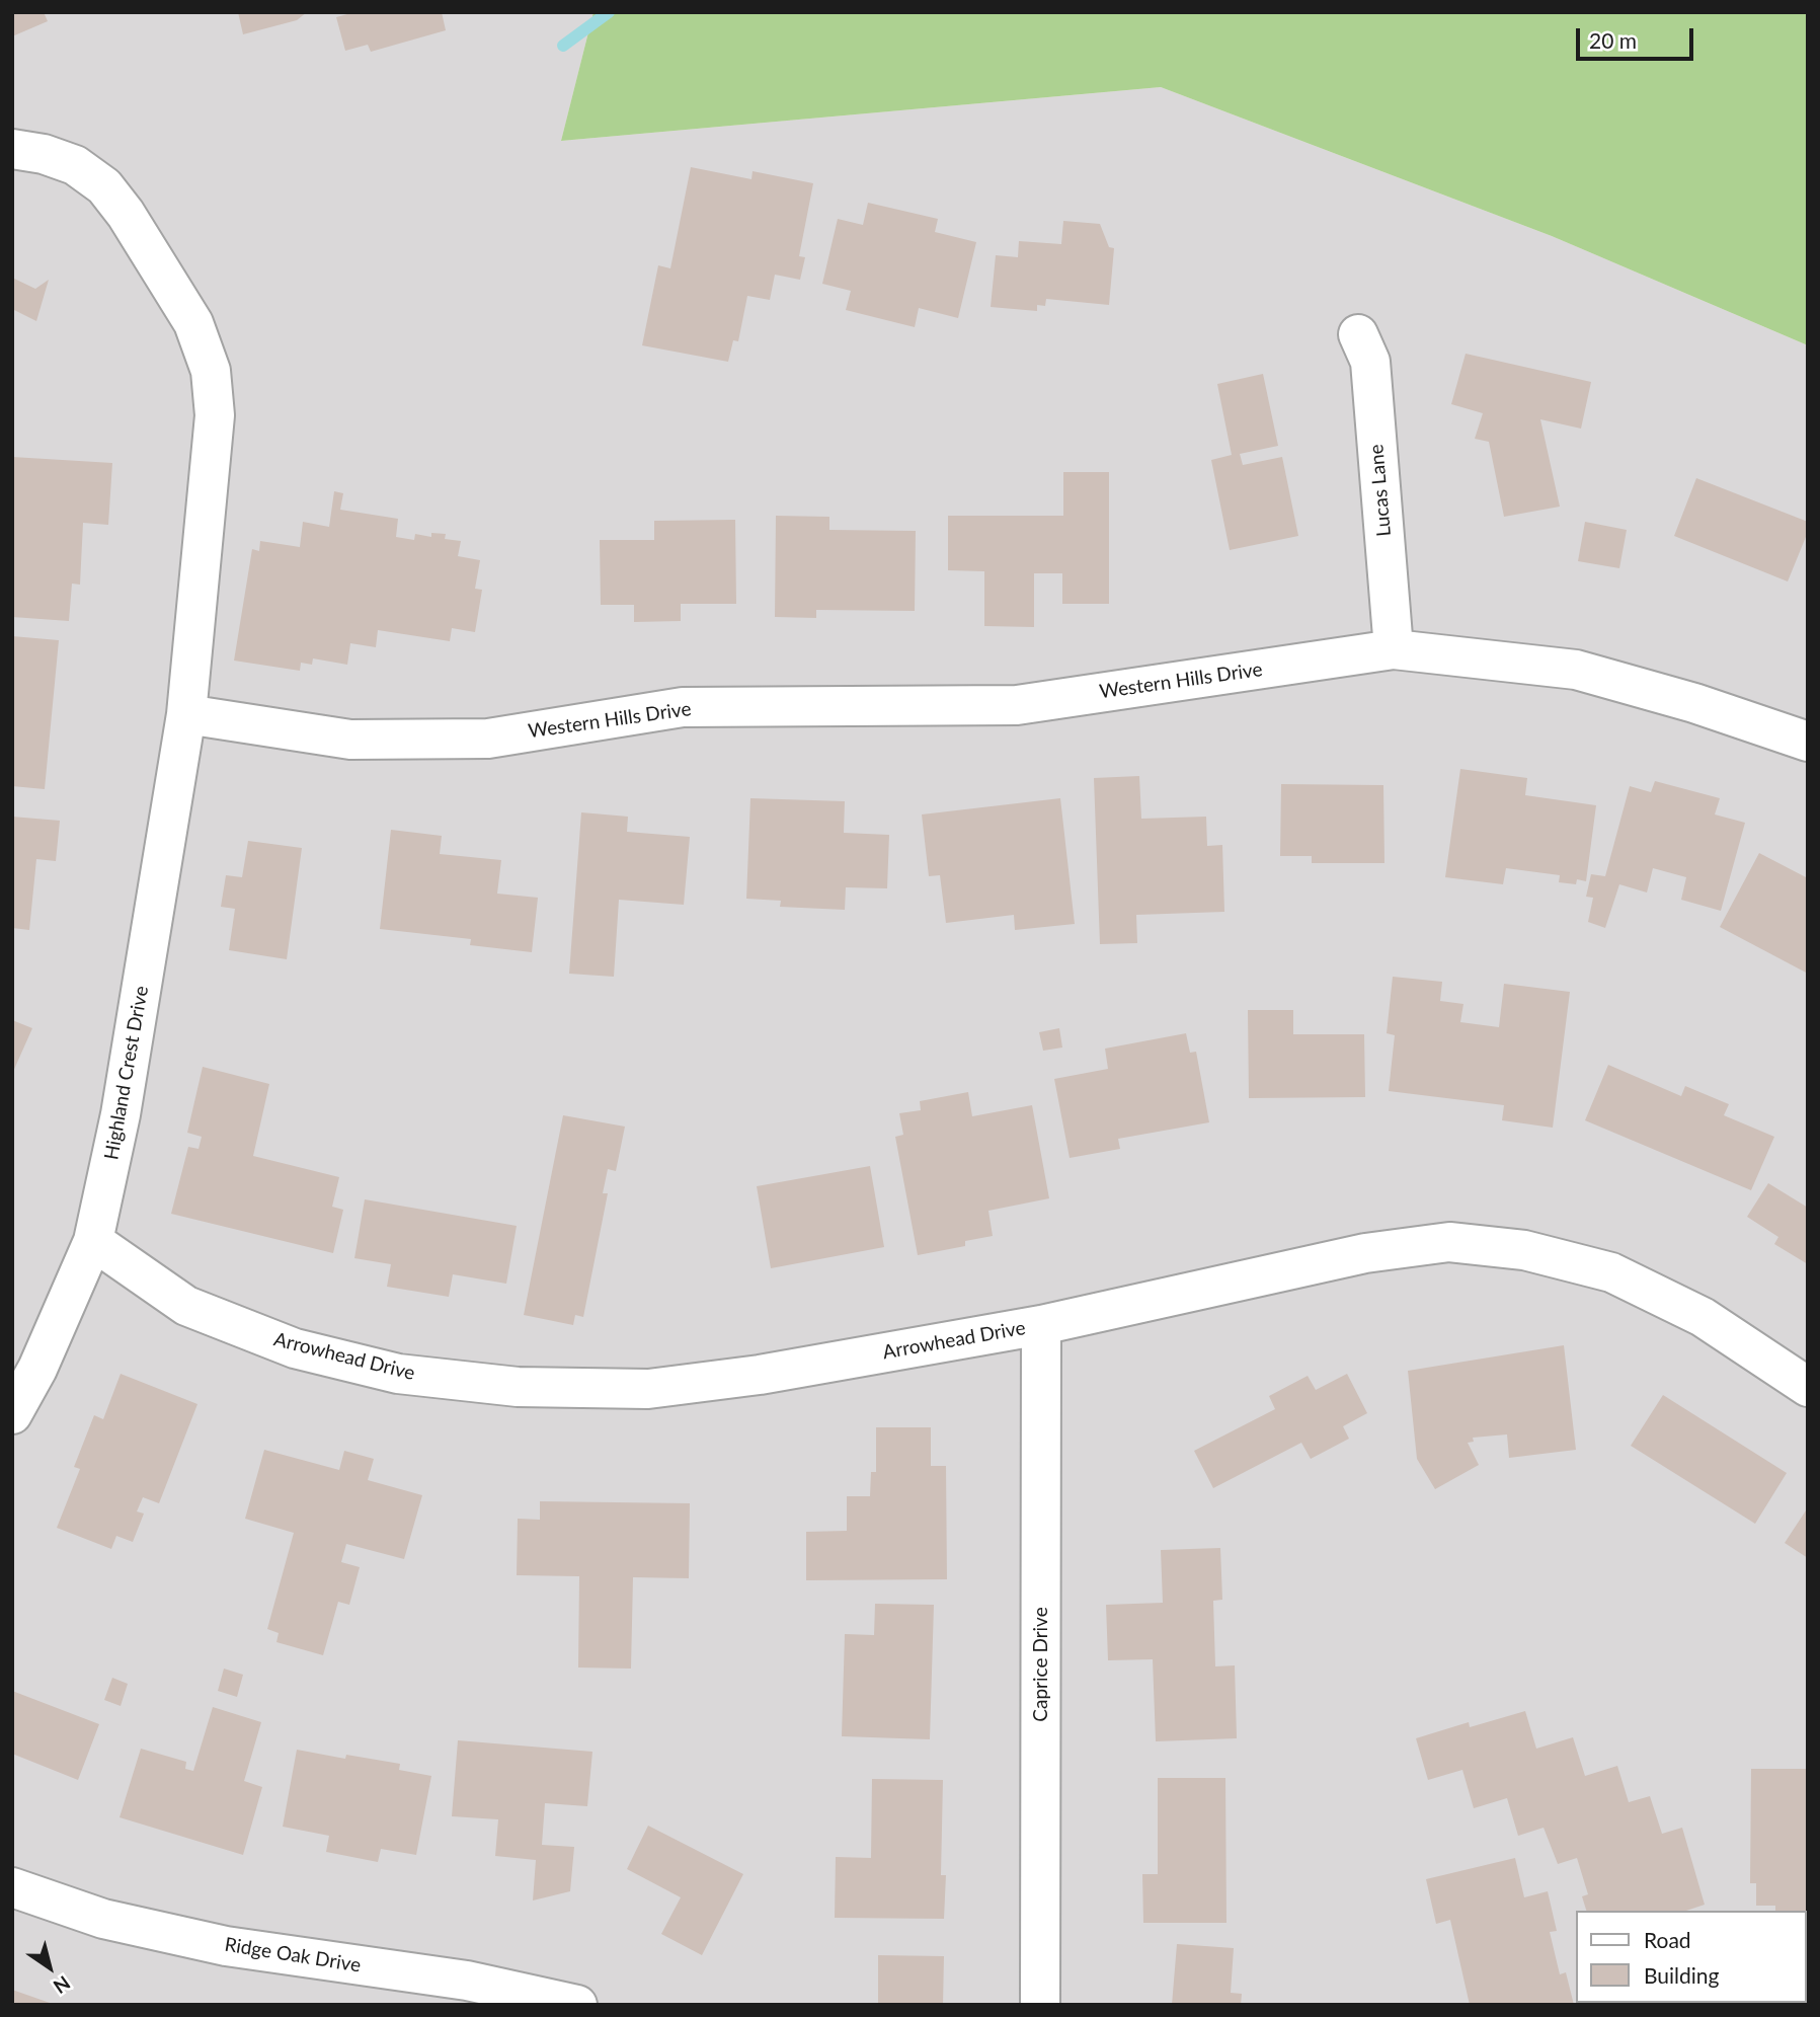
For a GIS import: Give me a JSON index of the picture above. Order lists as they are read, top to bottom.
{
  "streets": {
    "street": [
      "Lucas Lane",
      "Western Hills Drive",
      "Highland Crest Drive",
      "Arrowhead Drive",
      "Caprice Drive",
      "Ridge Oak Drive"
    ]
  },
  "crossings": [
    ["Lucas Lane", "Western Hills Drive"],
    ["Western Hills Drive", "Highland Crest Drive"],
    ["Highland Crest Drive", "Arrowhead Drive"],
    ["Arrowhead Drive", "Caprice Drive"]
  ],
  "legend": ["Road", "Building"],
  "scale_bar": "20 m",
  "north": "bottom right"
}
